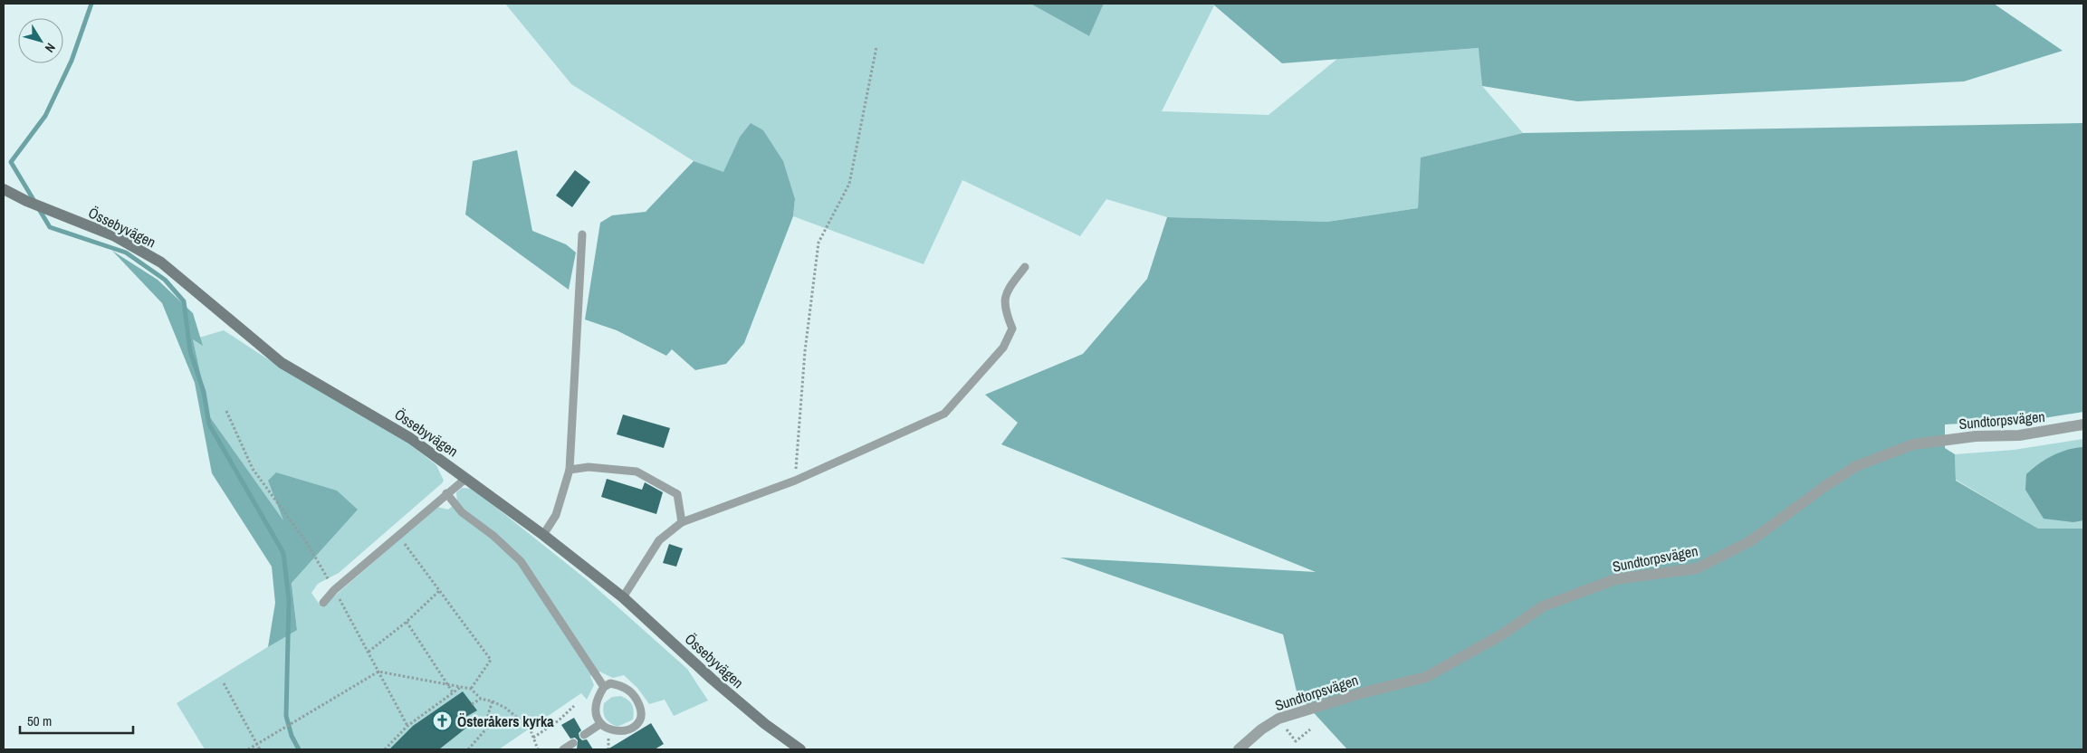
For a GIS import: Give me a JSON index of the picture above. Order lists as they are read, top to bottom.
{
  "streets": {
    "street": ["Össebyvägen", "Sundtorpsvägen"]
  },
  "places": {
    "church": ["Österåkers kyrka"]
  },
  "scale_bar": "50 m",
  "north": "bottom right"
}
